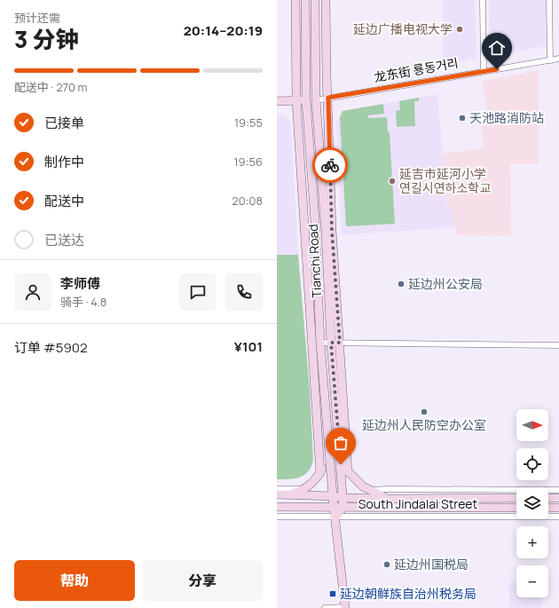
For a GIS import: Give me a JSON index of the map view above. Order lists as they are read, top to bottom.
{
  "streets": {
    "main road": ["龙东街 룡동거리", "Tianchi Road", "South Jindalai Street"]
  },
  "crossings": [
    ["龙东街 룡동거리", "Tianchi Road"],
    ["Tianchi Road", "South Jindalai Street"]
  ],
  "places": {
    "other": [
      "延边广播电视大学",
      "天池路消防站",
      "延吉市延河小学 연길시연하소학교",
      "延边州公安局",
      "延边州人民防空办公室",
      "延边州国税局"
    ],
    "transit": ["延边朝鲜族自治州税务局"]
  },
  "north": "right",
  "page": {
    "heading": ["3 分钟", "预计还需", "20:14–20:19"],
    "panel": [
      "李师傅",
      "骑手 · 4.8",
      "订单 #5902",
      "¥101"
    ],
    "bar": "配送中 · 270 m",
    "list": [
      ["已接单", "19:55"],
      ["制作中", "19:56"],
      ["配送中", "20:08"],
      "已送达"
    ],
    "map_buttons": ["+", "−"],
    "buttons": ["帮助", "分享"]
  }
}
